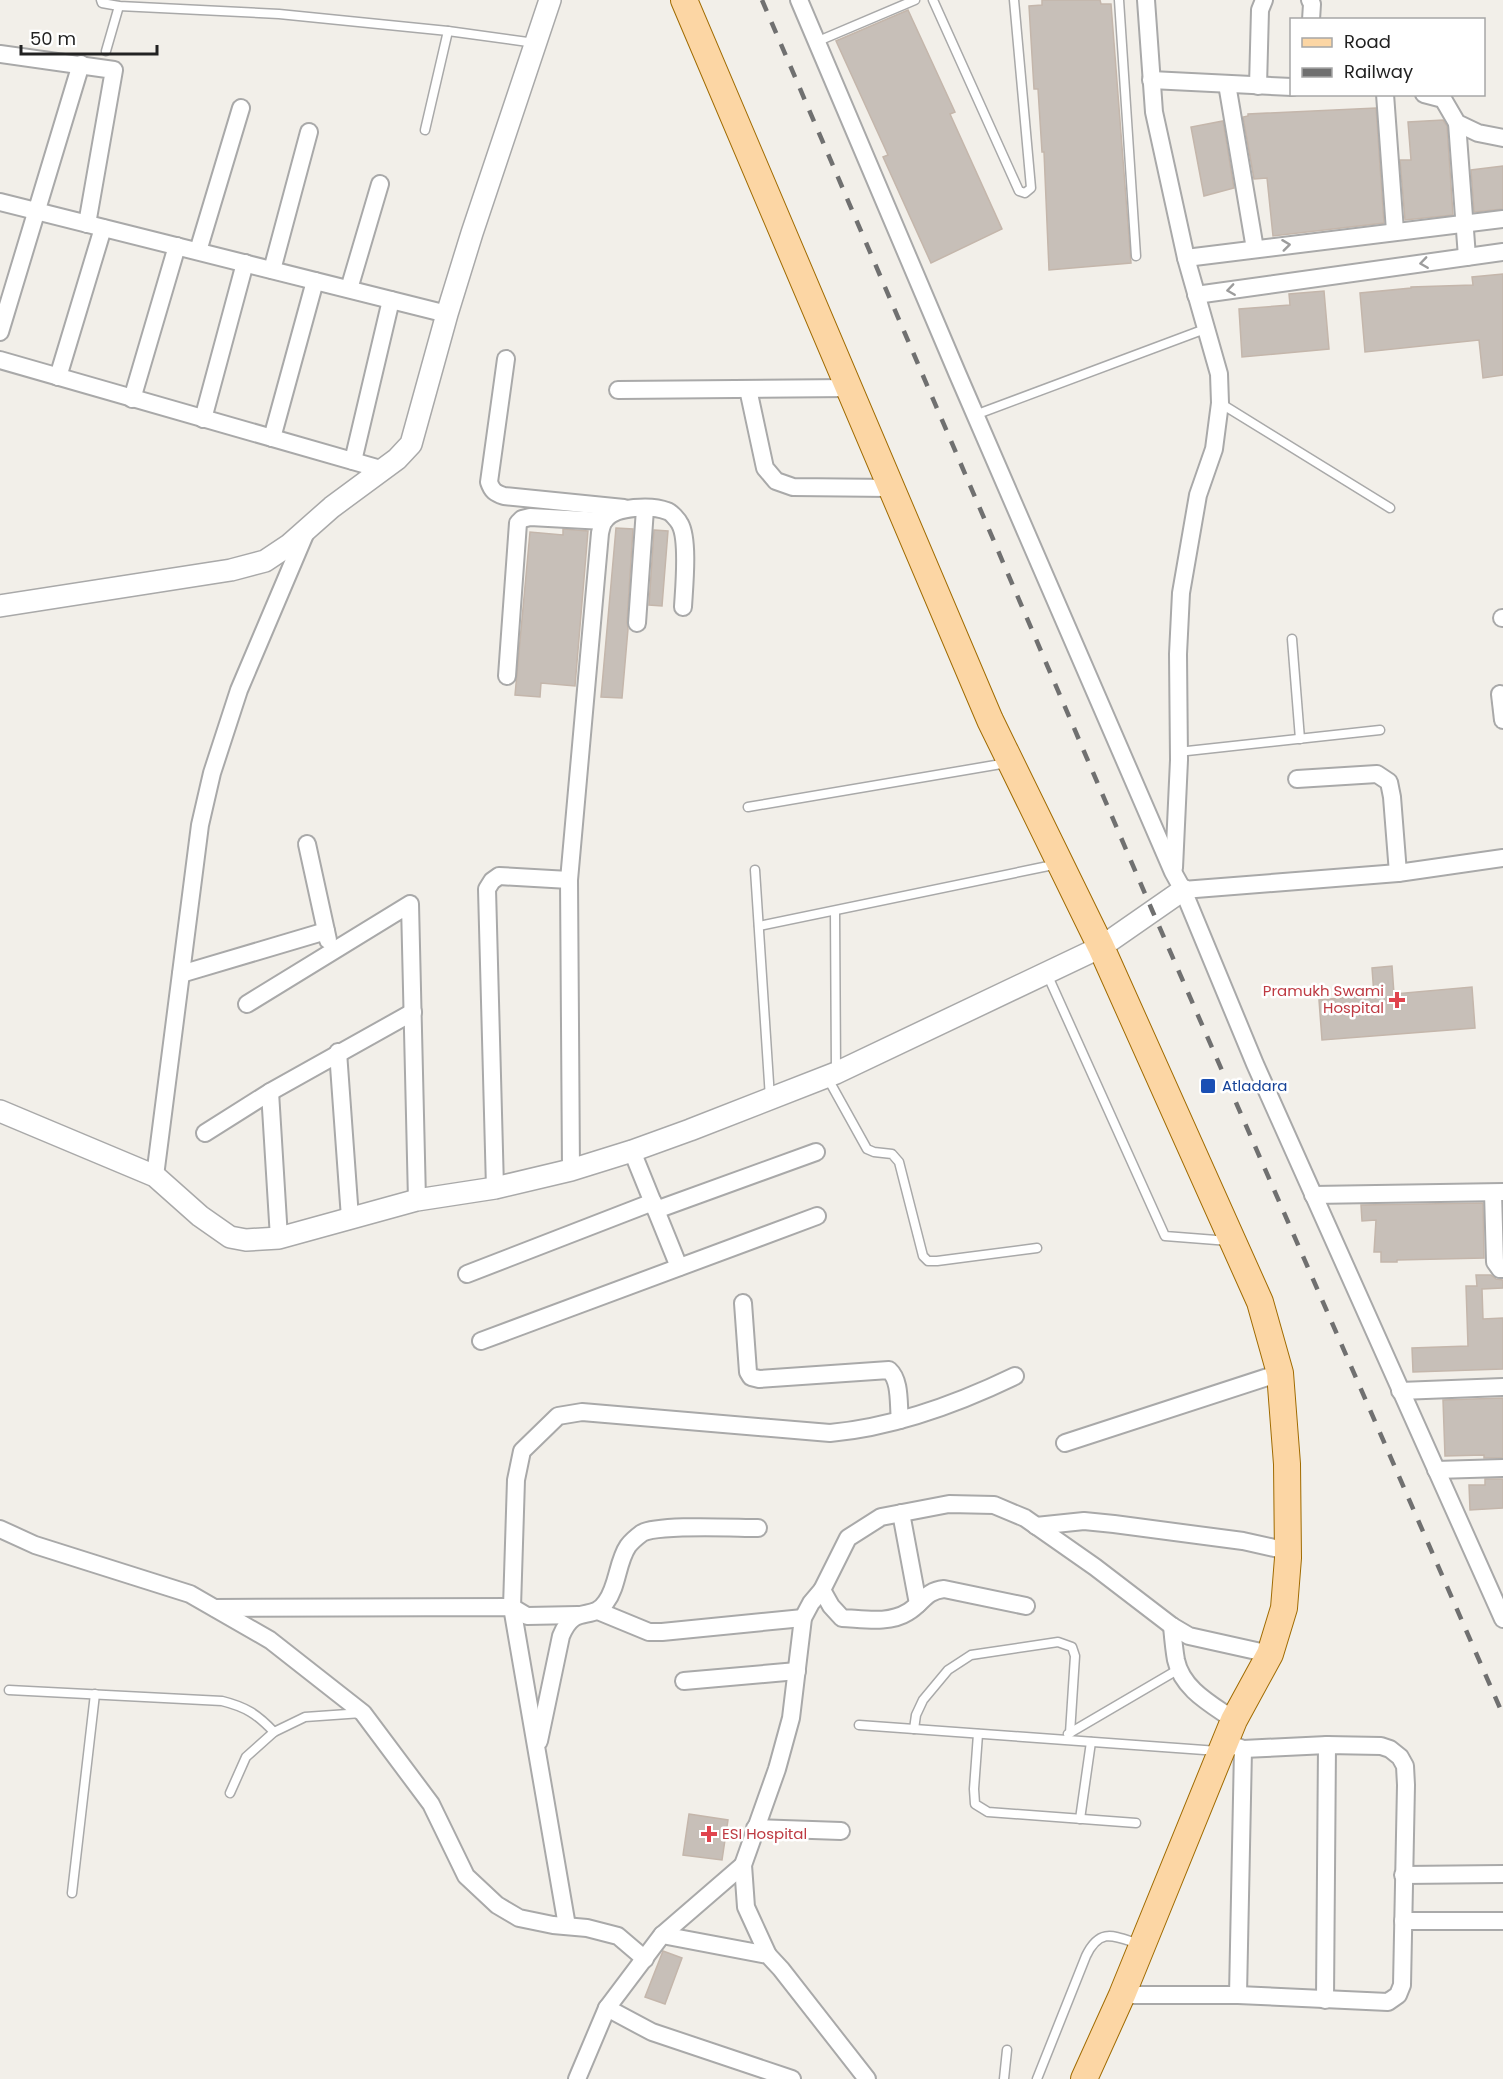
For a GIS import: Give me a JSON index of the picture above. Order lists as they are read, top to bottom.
{
  "places": {
    "health": ["Pramukh Swami Hospital", "ESI Hospital"],
    "transit": ["Atladara"]
  },
  "legend": ["Road", "Railway"],
  "scale_bar": "50 m"
}
